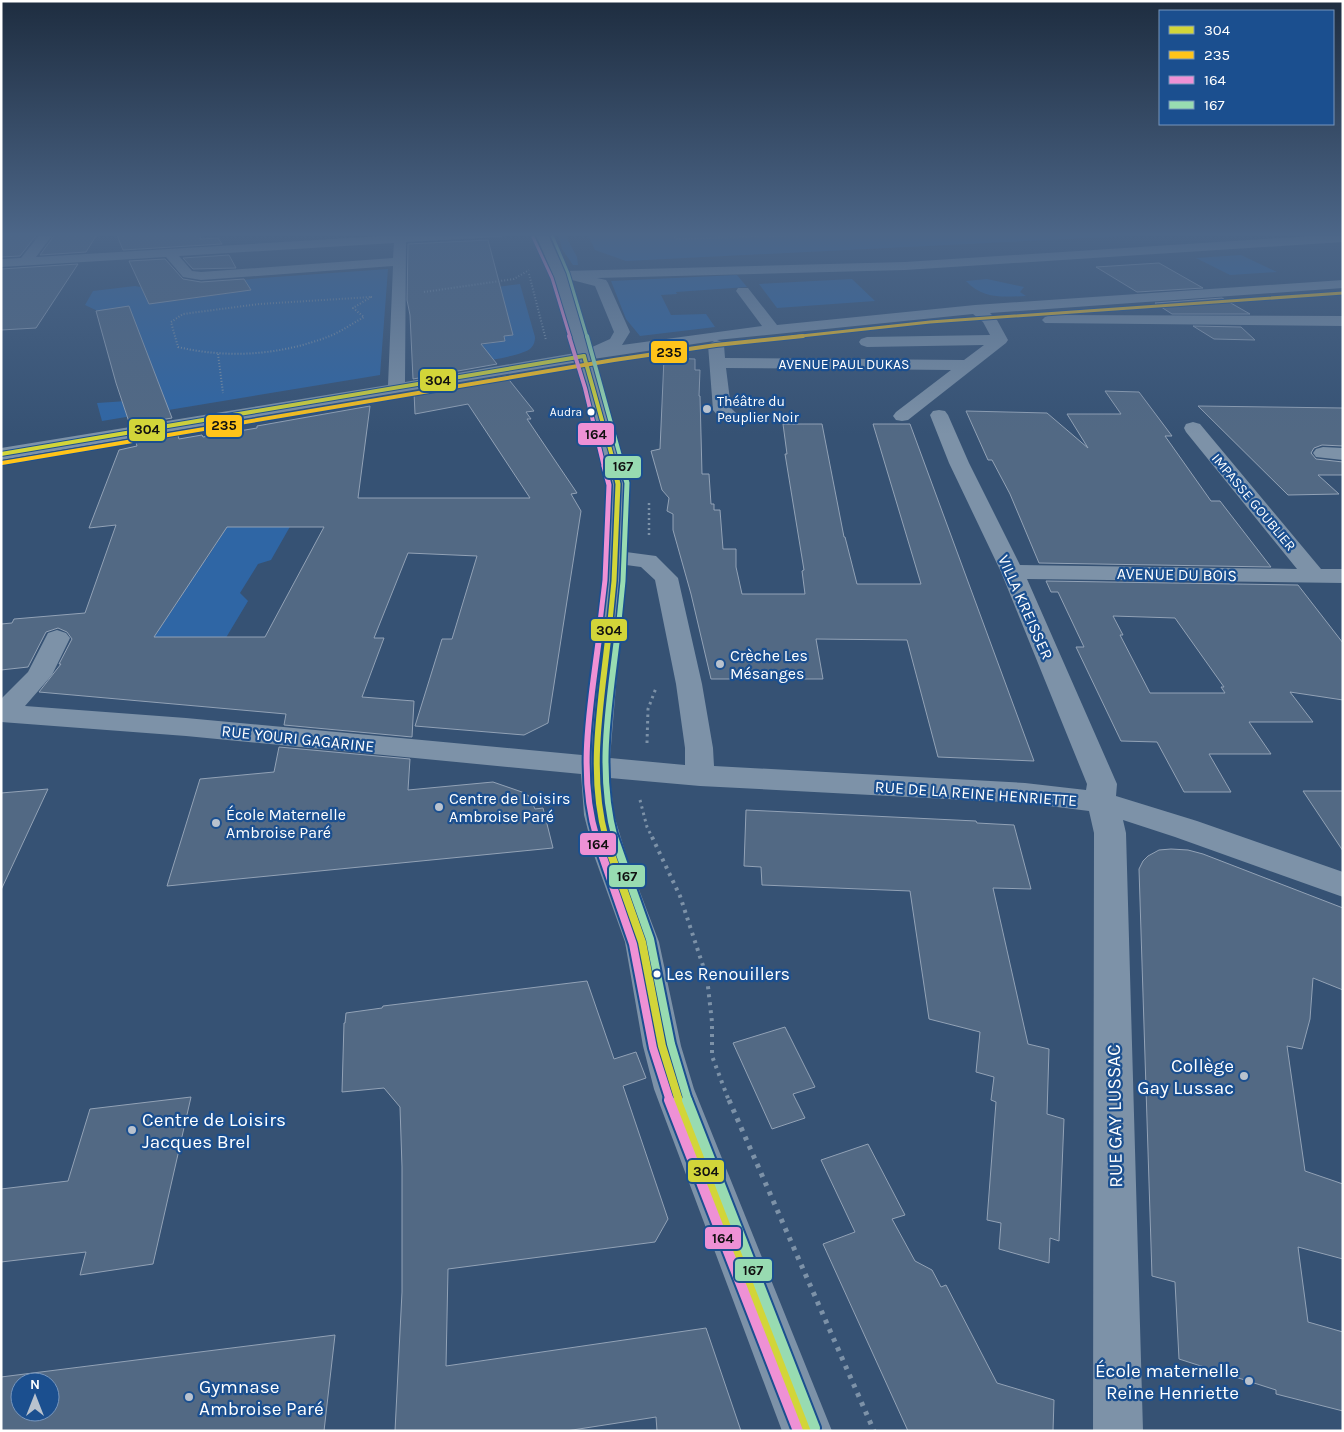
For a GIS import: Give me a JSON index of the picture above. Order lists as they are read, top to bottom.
{
  "streets": {
    "street": [
      "AVENUE PAUL DUKAS",
      "IMPASSE GOUBLIER",
      "AVENUE DU BOIS",
      "VILLA KREISSER",
      "RUE YOURI GAGARINE",
      "RUE DE LA REINE HENRIETTE",
      "RUE GAY LUSSAC"
    ]
  },
  "crossings": [
    ["IMPASSE GOUBLIER", "AVENUE DU BOIS"],
    ["AVENUE DU BOIS", "VILLA KREISSER"],
    ["VILLA KREISSER", "RUE DE LA REINE HENRIETTE"],
    ["VILLA KREISSER", "RUE GAY LUSSAC"],
    ["RUE YOURI GAGARINE", "RUE DE LA REINE HENRIETTE"],
    ["RUE DE LA REINE HENRIETTE", "RUE GAY LUSSAC"]
  ],
  "places": [
    "Théâtre du Peuplier Noir",
    "Audra",
    "Crèche Les Mésanges",
    "Centre de Loisirs Ambroise Paré",
    "École Maternelle Ambroise Paré",
    "Les Renouillers",
    "Collège Gay Lussac",
    "Centre de Loisirs Jacques Brel",
    "École maternelle Reine Henriette",
    "Gymnase Ambroise Paré"
  ],
  "lines": [
    "transit line 235",
    "transit line 164",
    "transit line 167",
    "transit line 304"
  ],
  "legend": [
    "304",
    "235",
    "164",
    "167"
  ],
  "north": "top"
}
